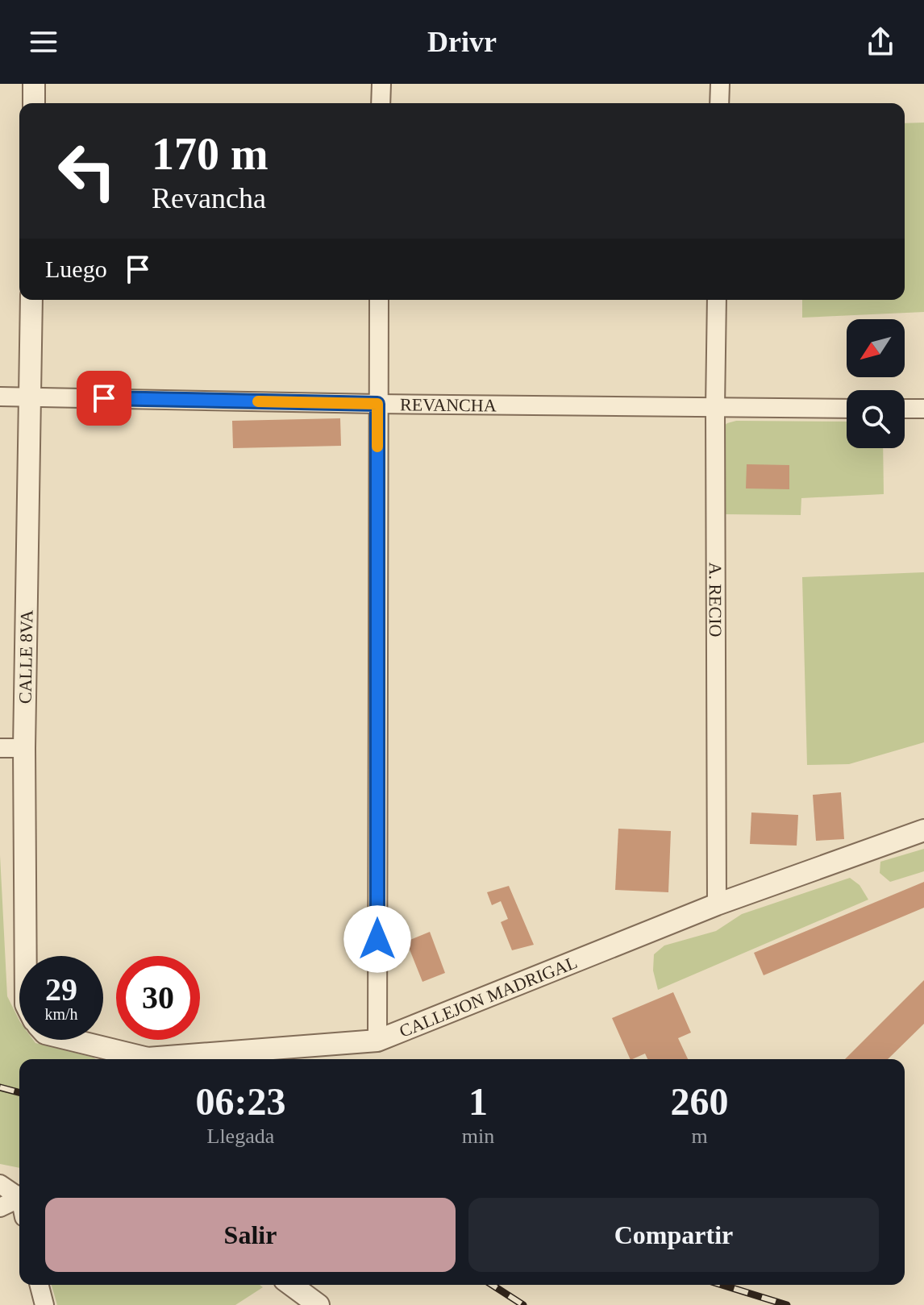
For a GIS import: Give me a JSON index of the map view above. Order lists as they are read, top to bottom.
{
  "streets": {
    "street": [
      "REVANCHA",
      "A. RECIO",
      "CALLE 8VA",
      "CALLEJON MADRIGAL"
    ]
  },
  "crossings": [
    ["REVANCHA", "A. RECIO"],
    ["REVANCHA", "CALLE 8VA"],
    ["A. RECIO", "CALLEJON MADRIGAL"]
  ],
  "north": "bottom left",
  "page": {
    "header": "Drivr",
    "turn": ["170 m", "Revancha"],
    "then": "Luego",
    "speed": "29 km/h",
    "limit": "30",
    "eta": [
      "06:23",
      "Llegada",
      "1",
      "min",
      "260",
      "m"
    ],
    "buttons": ["Salir", "Compartir"]
  }
}
